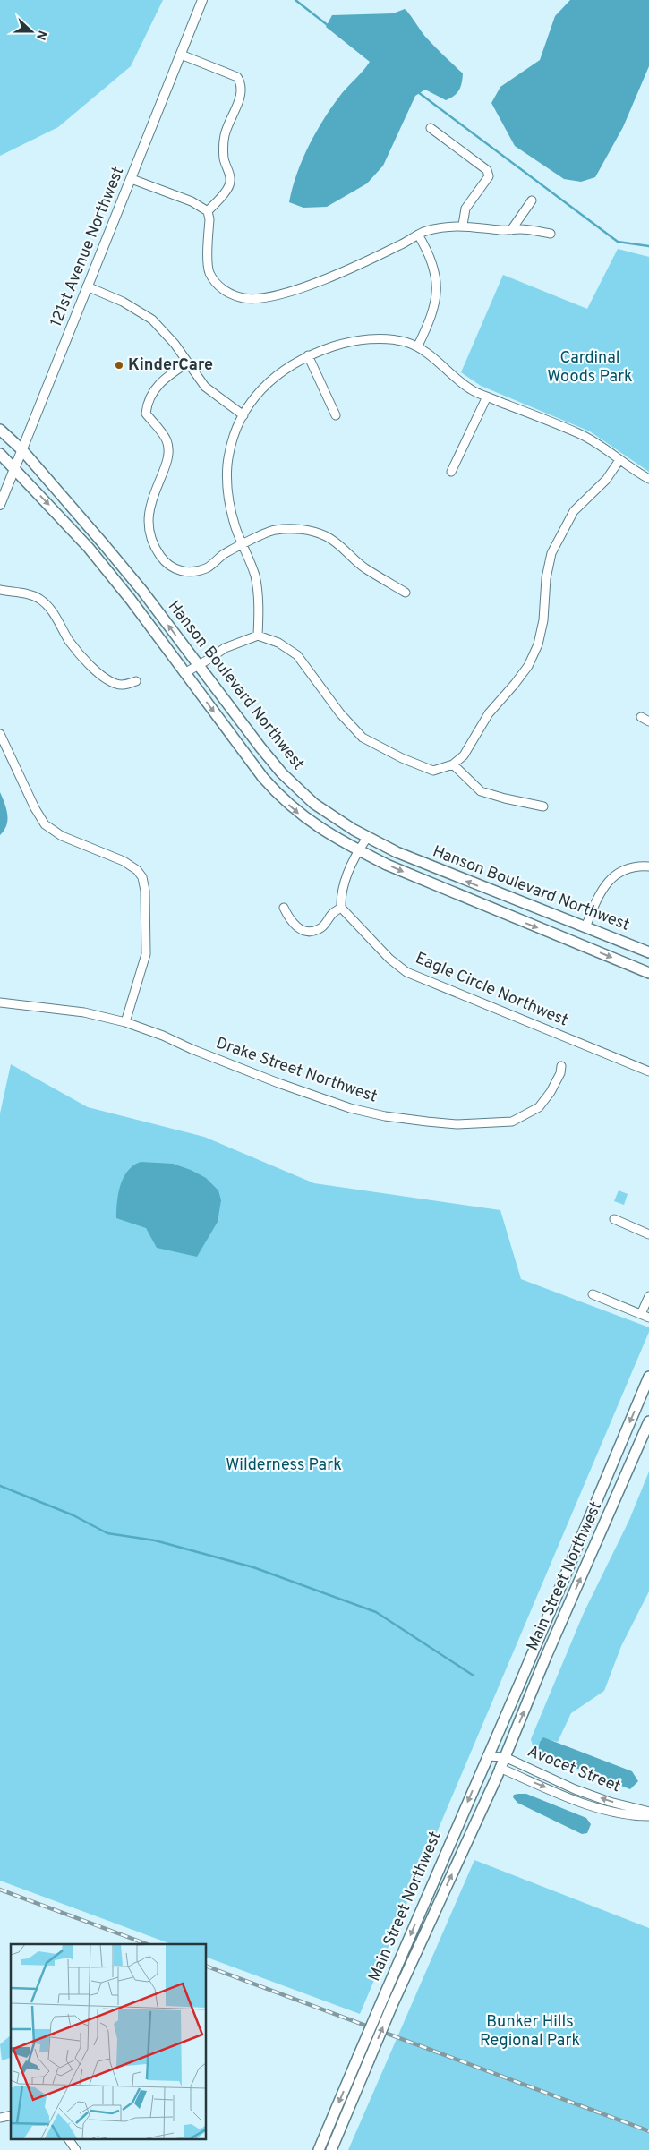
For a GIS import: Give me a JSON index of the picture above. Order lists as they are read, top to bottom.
{
  "streets": {
    "main road": ["Hanson Boulevard Northwest", "Main Street Northwest"],
    "street": [
      "121st Avenue Northwest",
      "Eagle Circle Northwest",
      "Drake Street Northwest",
      "Avocet Street"
    ]
  },
  "crossings": [
    ["121st Avenue Northwest", "Hanson Boulevard Northwest"],
    ["Main Street Northwest", "Avocet Street"]
  ],
  "parks": ["Cardinal Woods Park", "Wilderness Park", "Bunker Hills Regional Park"],
  "places": ["KinderCare"],
  "north": "right"
}
